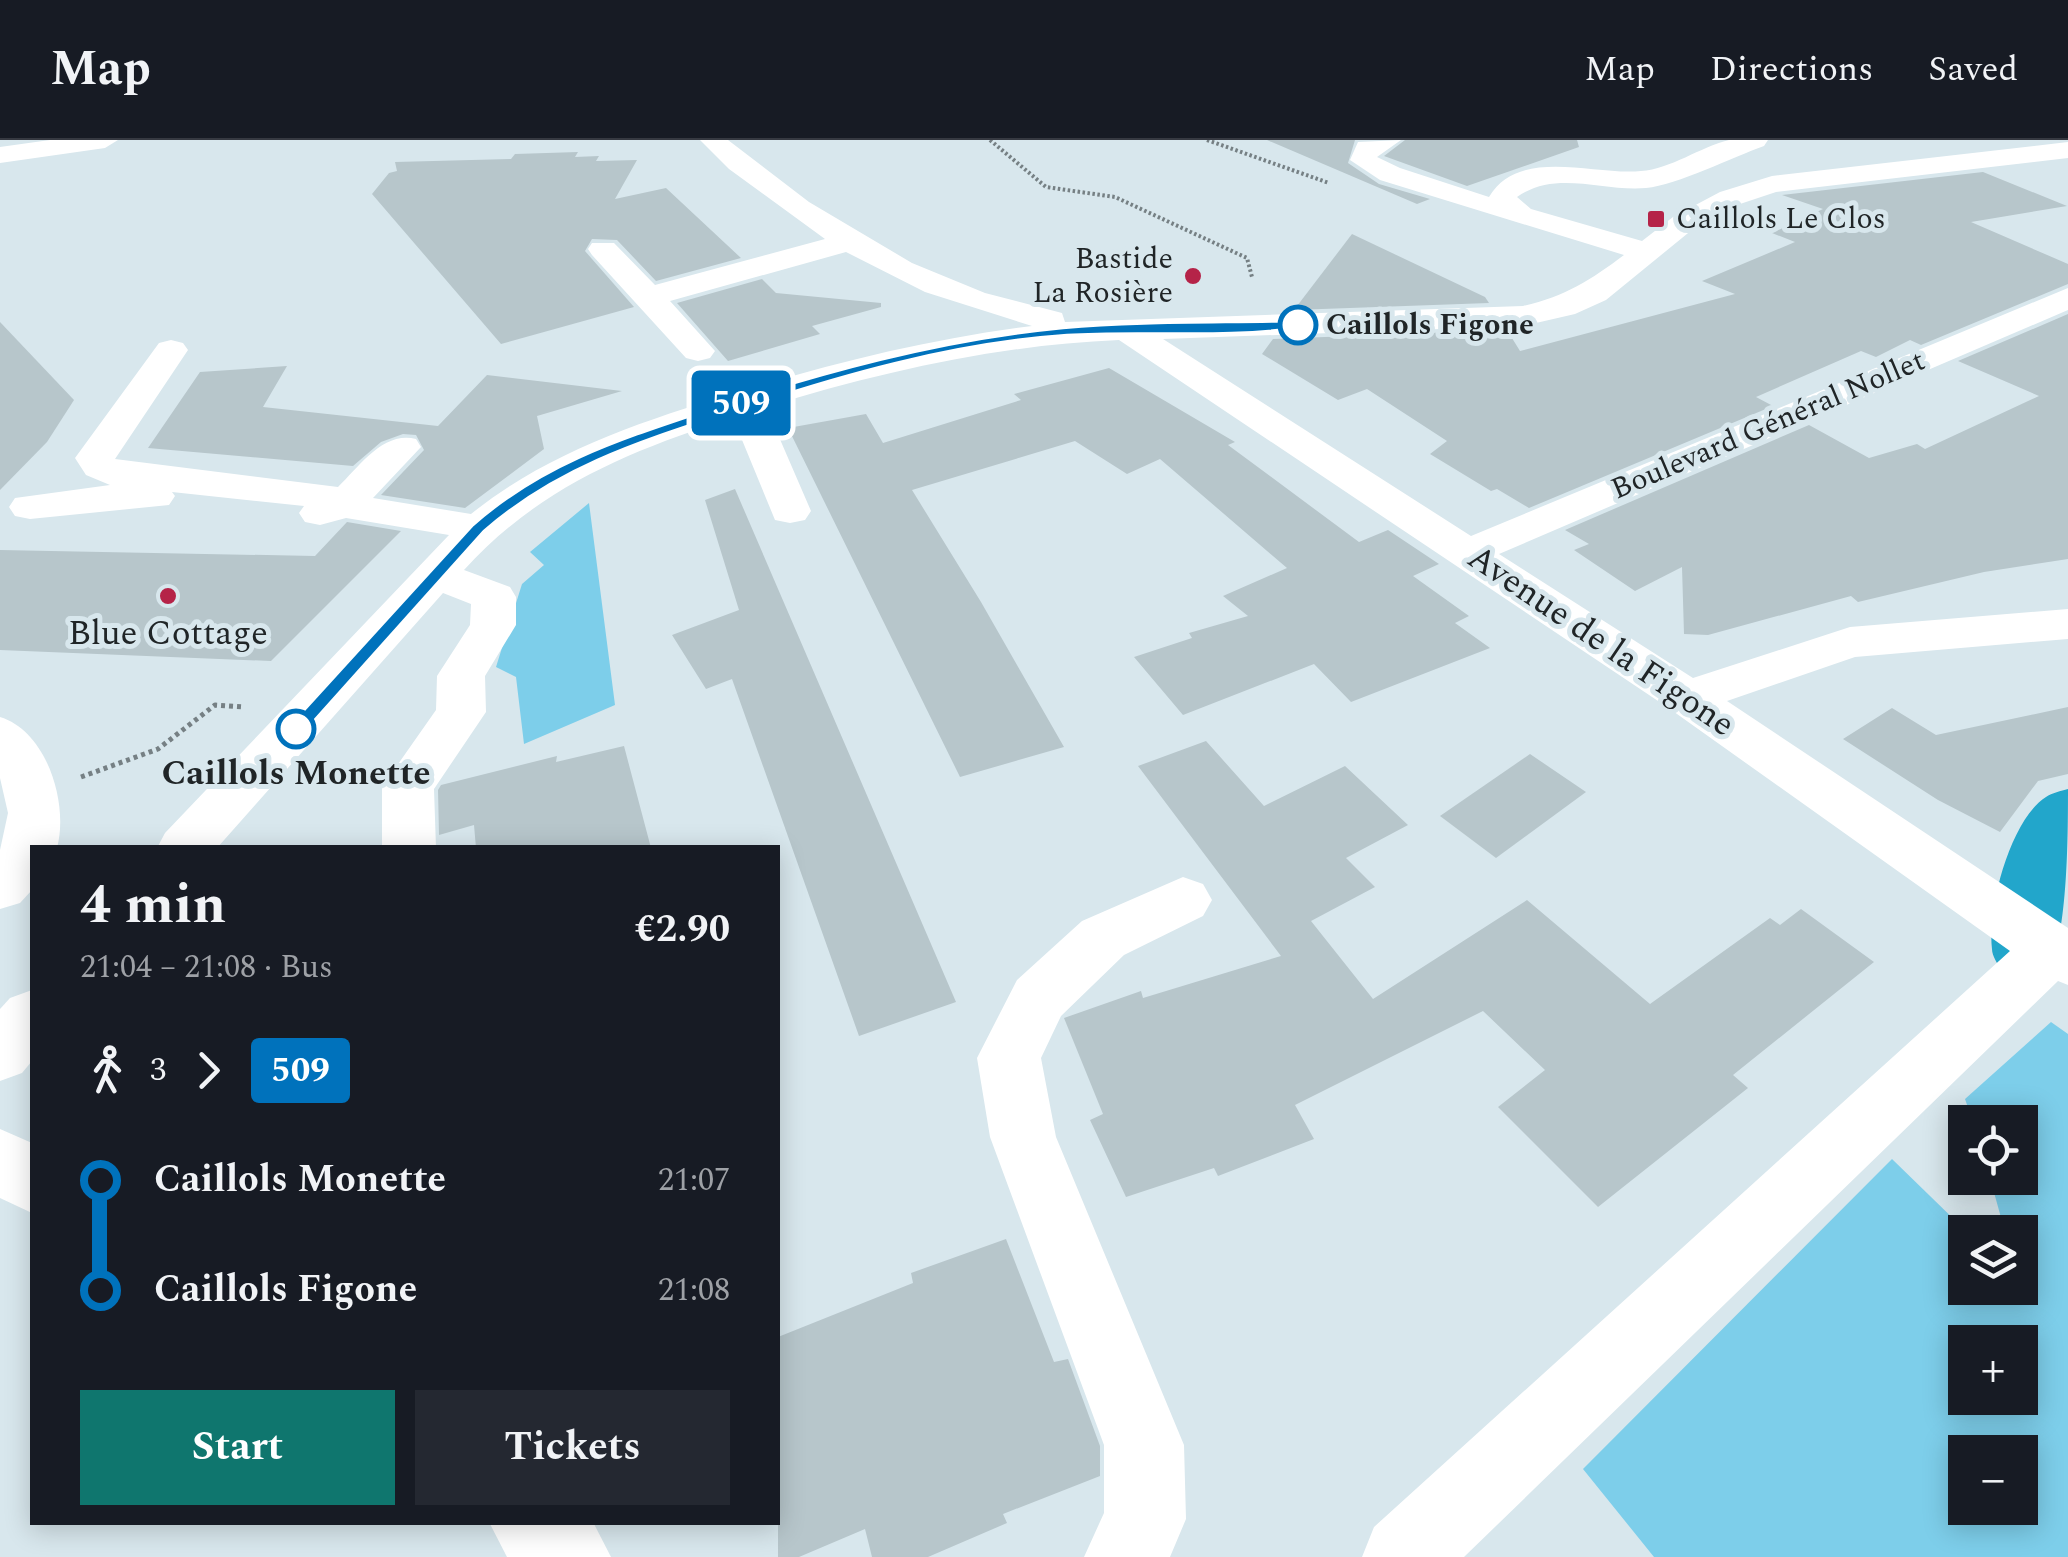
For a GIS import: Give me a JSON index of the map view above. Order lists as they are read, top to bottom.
{
  "streets": {
    "street": ["Boulevard Général Nollet", "Avenue de la Figone"]
  },
  "crossings": [
    ["Boulevard Général Nollet", "Avenue de la Figone"]
  ],
  "places": {
    "transit": ["Caillols Le Clos"],
    "other": [
      "Bastide La Rosière",
      "Caillols Figone",
      "Blue Cottage",
      "Caillols Monette"
    ]
  },
  "lines": ["bus line 509"],
  "page": {
    "header": "Map",
    "nav": ["Map", "Directions", "Saved"],
    "on_map": "509",
    "heading": ["4 min", "21:04 – 21:08 · Bus", "€2.90"],
    "legs": ["3", "509"],
    "map_buttons": ["+", "−"],
    "list": [
      {
        "name": "Caillols Monette",
        "value": "21:07"
      },
      {
        "name": "Caillols Figone",
        "value": "21:08"
      }
    ],
    "buttons": ["Start", "Tickets"]
  }
}
